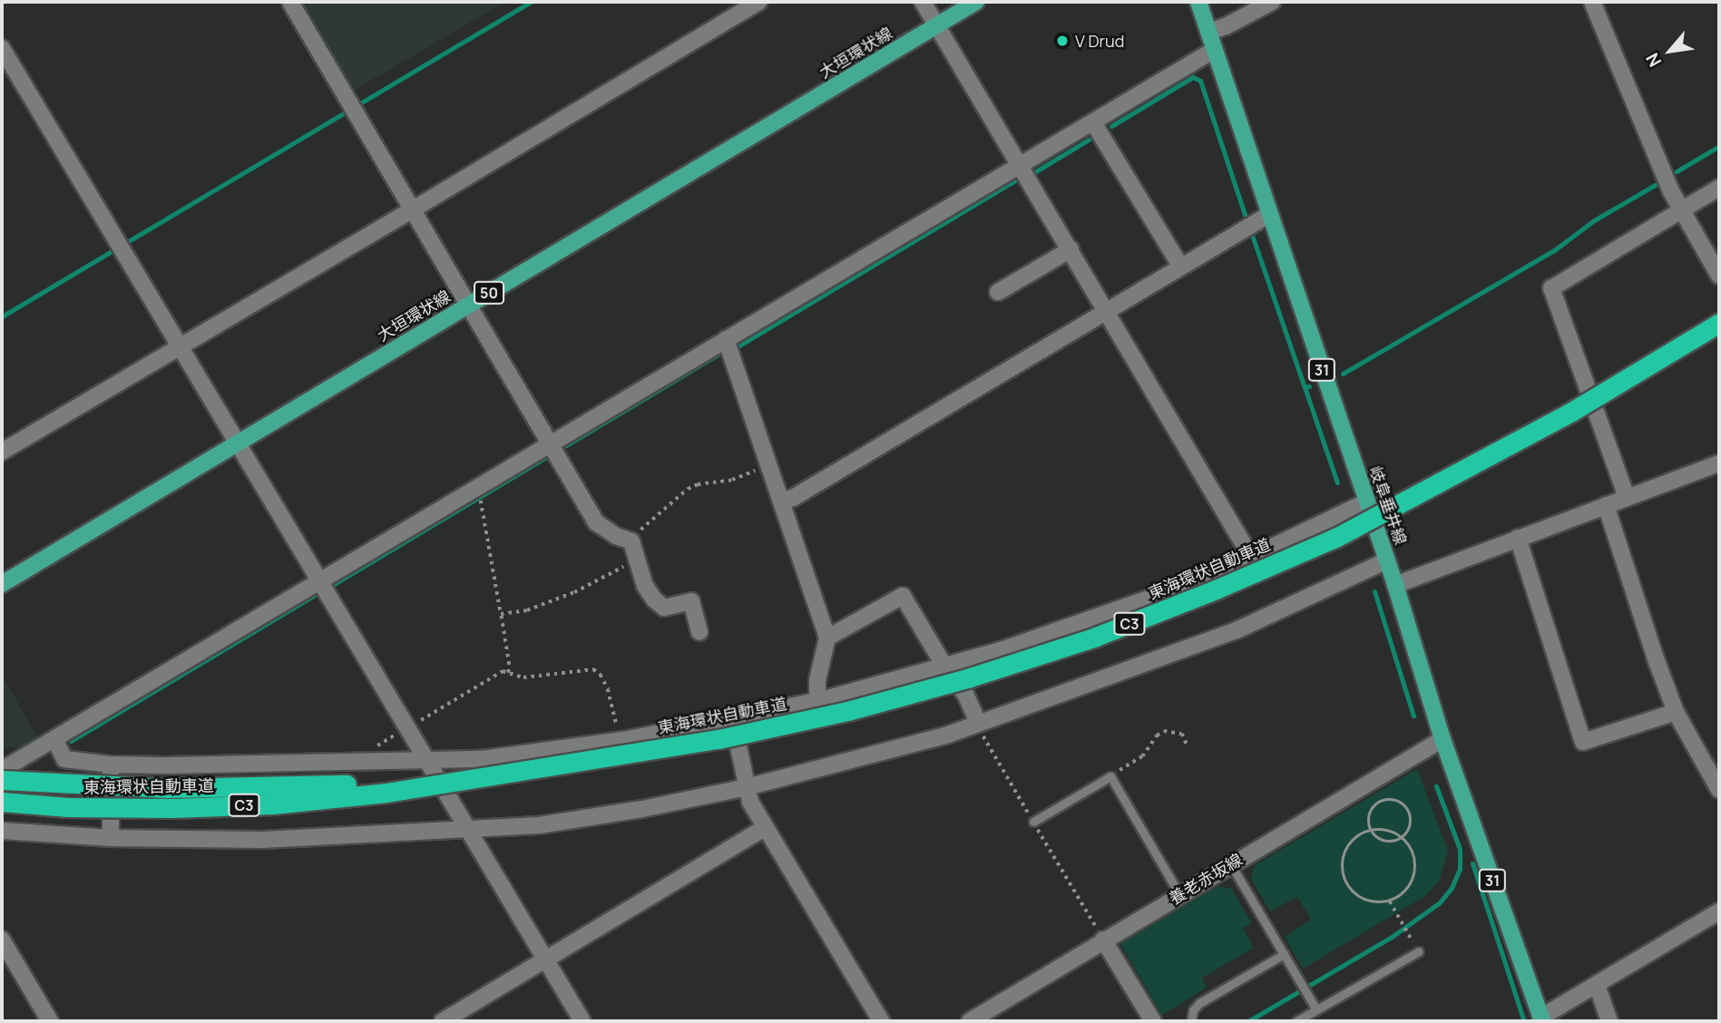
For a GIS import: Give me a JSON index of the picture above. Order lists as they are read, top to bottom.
{
  "streets": {
    "highway": ["東海環状自動車道", "C3"],
    "main road": [
      "大垣環状線",
      "50",
      "31",
      "岐阜垂井線"
    ],
    "street": ["養老赤坂線"]
  },
  "crossings": [
    ["岐阜垂井線", "養老赤坂線"]
  ],
  "places": ["V Drud"],
  "north": "bottom left"
}
